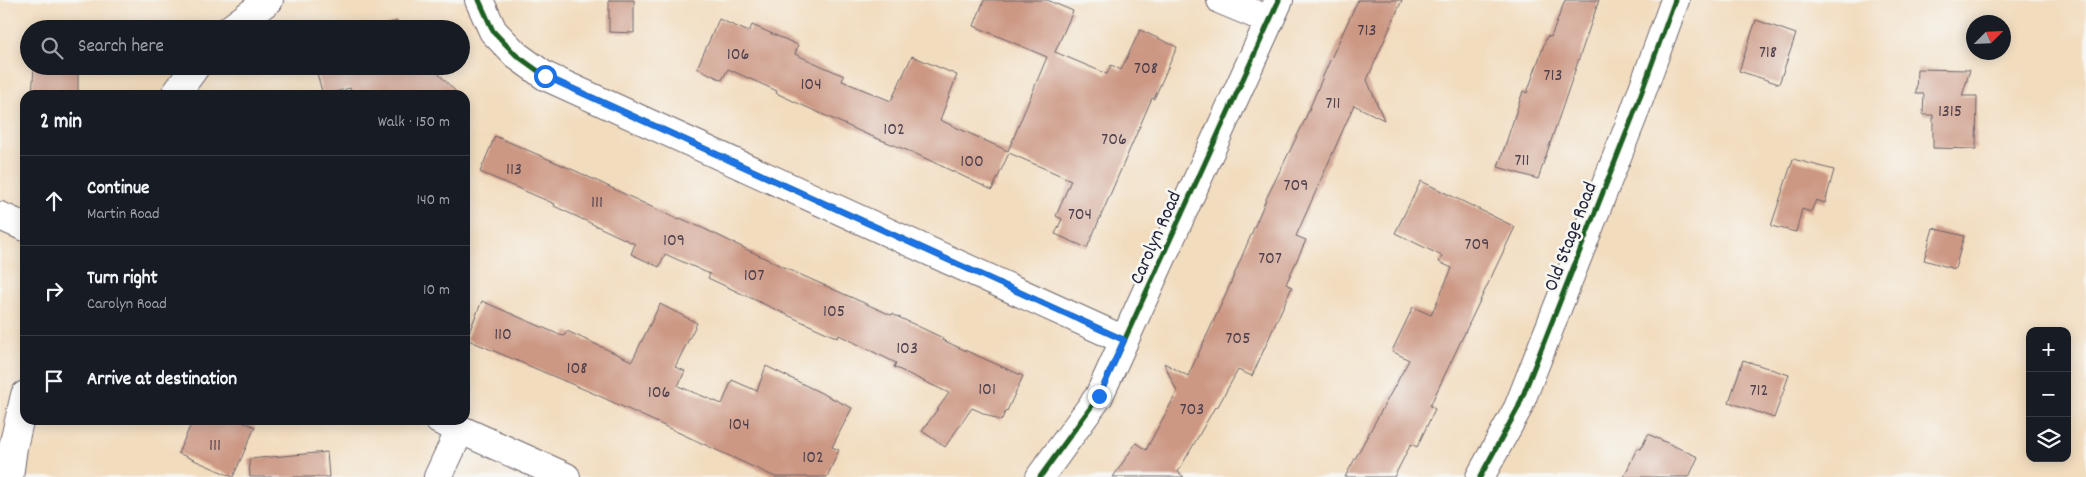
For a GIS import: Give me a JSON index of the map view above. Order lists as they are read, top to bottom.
{
  "streets": {
    "street": ["Old Stage Road", "Carolyn Road"]
  },
  "house_numbers": [
    "713",
    "718",
    "106",
    "708",
    "713",
    "104",
    "711",
    "1315",
    "102",
    "706",
    "711",
    "100",
    "113",
    "709",
    "111",
    "704",
    "109",
    "709",
    "707",
    "107",
    "105",
    "110",
    "705",
    "103",
    "108",
    "101",
    "712",
    "106",
    "703",
    "104",
    "111",
    "102"
  ],
  "north": "top right",
  "page": {
    "search": "Search here",
    "heading": ["2 min", "Walk · 150 m"],
    "list": [
      ["Continue", "Martin Road", "140 m"],
      ["Turn right", "Carolyn Road", "10 m"],
      "Arrive at destination"
    ],
    "map_buttons": ["+", "−"]
  }
}
